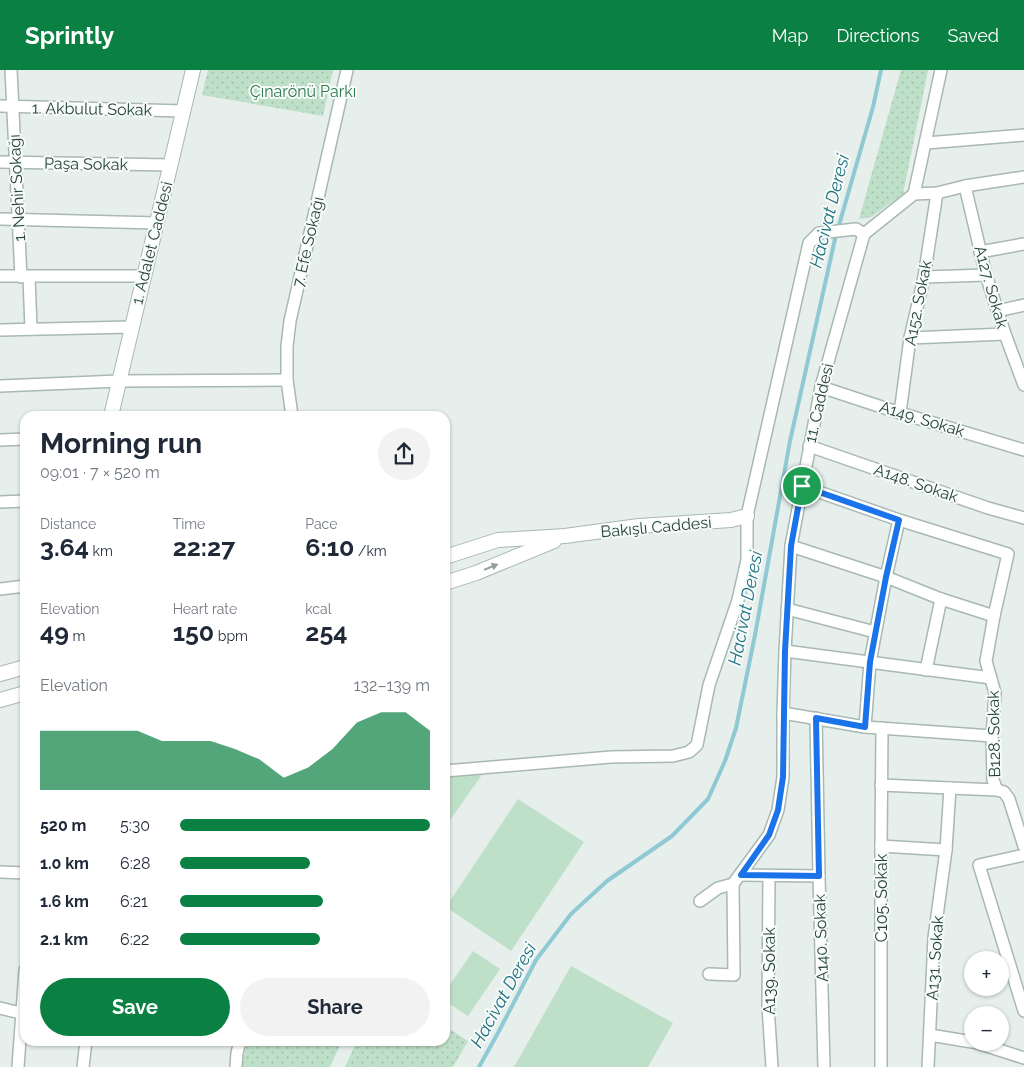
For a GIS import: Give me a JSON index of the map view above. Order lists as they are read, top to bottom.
{
  "streets": {
    "street": [
      "1. Akbulut Sokak",
      "Paşa Sokak",
      "1. Nehir Sokağı",
      "7. Efe Sokağı",
      "1. Adalet Caddesi",
      "A127. Sokak",
      "A152. Sokak",
      "11. Caddesi",
      "A149. Sokak",
      "A148. Sokak",
      "Bakışlı Caddesi",
      "B128. Sokak",
      "C105. Sokak",
      "A140. Sokak",
      "A131. Sokak",
      "A139. Sokak"
    ]
  },
  "crossings": [
    ["1. Akbulut Sokak", "1. Nehir Sokağı"],
    ["1. Akbulut Sokak", "1. Adalet Caddesi"],
    ["Paşa Sokak", "1. Nehir Sokağı"],
    ["Paşa Sokak", "1. Adalet Caddesi"],
    ["A152. Sokak", "A149. Sokak"],
    ["11. Caddesi", "A149. Sokak"],
    ["11. Caddesi", "A148. Sokak"]
  ],
  "water": ["Hacivat Deresi"],
  "parks": ["Çınarönü Parkı"],
  "page": {
    "header": "Sprintly",
    "nav": ["Map", "Directions", "Saved"],
    "heading": ["Morning run", "09:01 · 7 × 520 m"],
    "stats": [
      ["Distance", "3.64 km"],
      ["Time", "22:27"],
      ["Pace", "6:10 /km"],
      ["Elevation", "49 m"],
      ["Heart rate", "150 bpm"],
      ["kcal", "254"]
    ],
    "chart": ["Elevation", "132–139 m"],
    "list": [
      {
        "name": "520 m",
        "note": "5:30"
      },
      {
        "name": "1.0 km",
        "note": "6:28"
      },
      {
        "name": "1.6 km",
        "note": "6:21"
      },
      {
        "name": "2.1 km",
        "note": "6:22"
      }
    ],
    "map_buttons": ["+", "−"],
    "buttons": ["Save", "Share"]
  }
}
